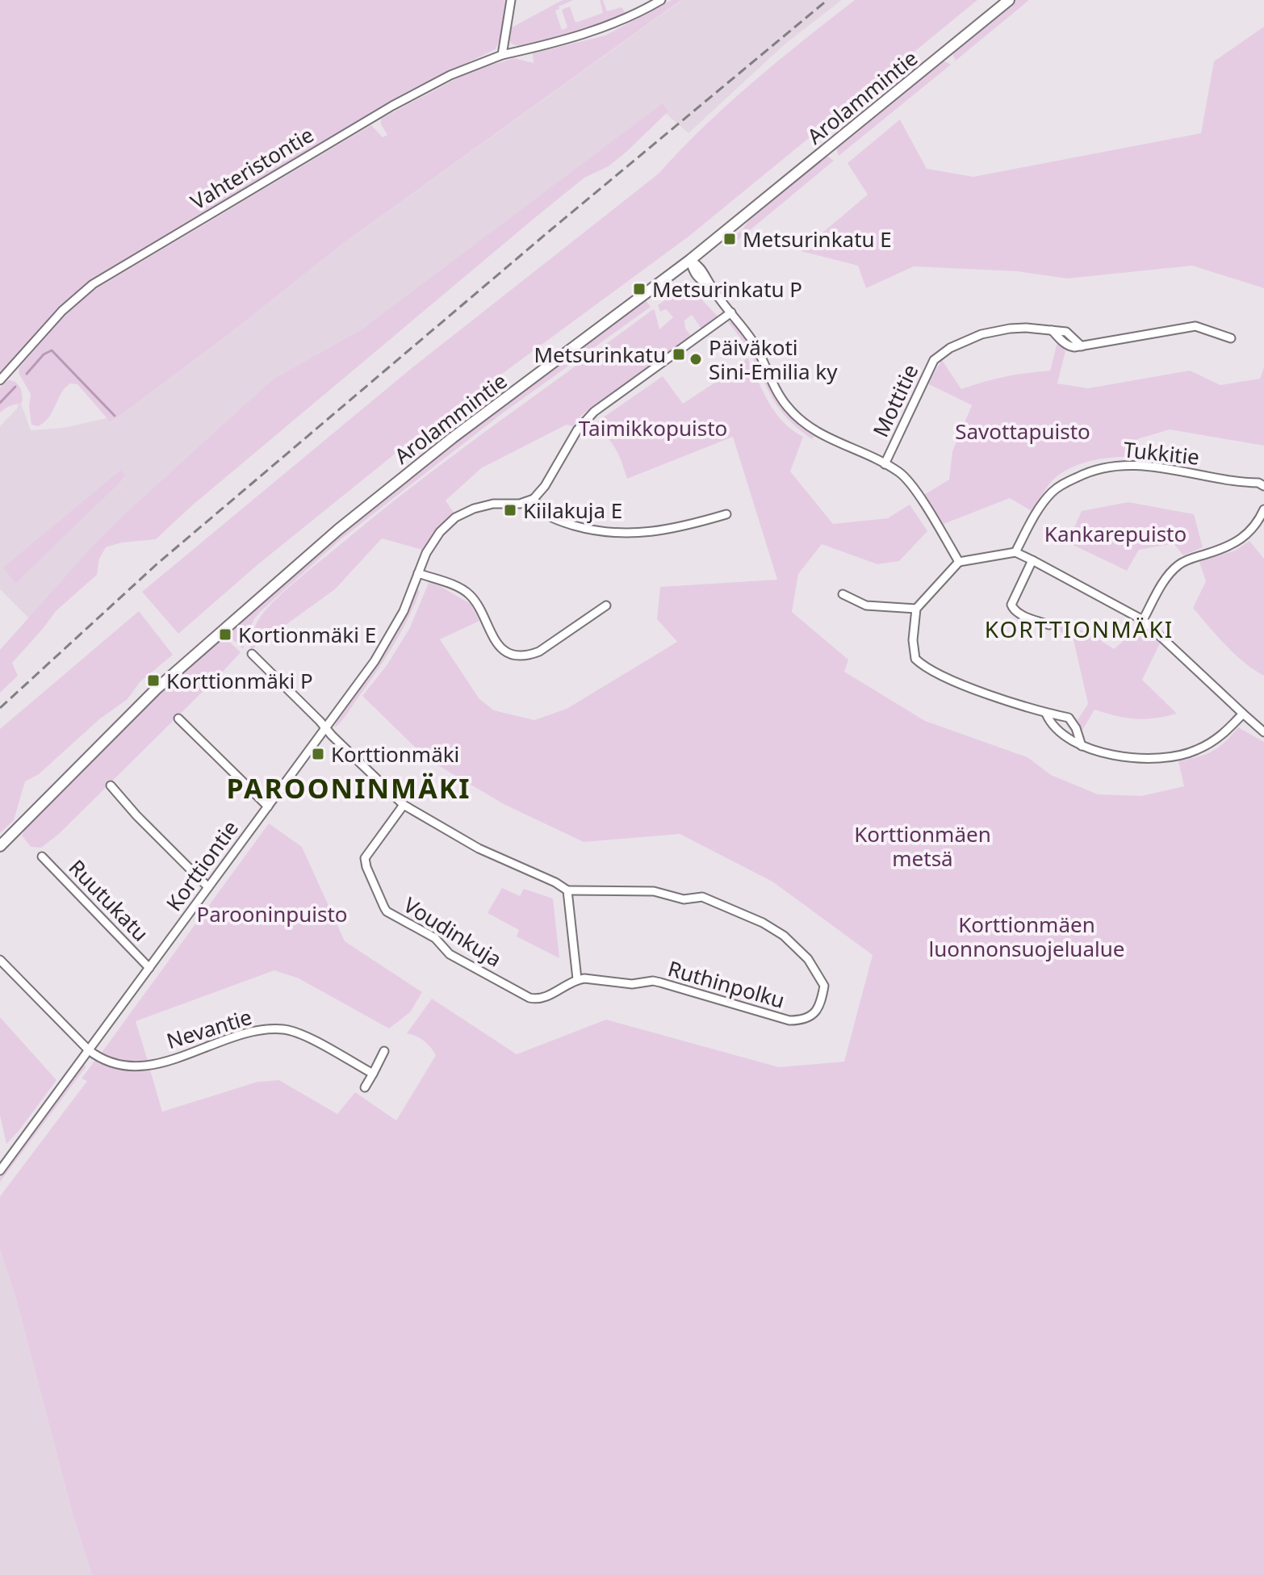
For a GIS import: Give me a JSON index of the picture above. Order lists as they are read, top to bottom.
{
  "streets": {
    "street": [
      "Arolammintie",
      "Vahteristontie",
      "Mottitie",
      "Tukkitie",
      "Korttiontie",
      "Ruutukatu",
      "Voudinkuja",
      "Ruthinpolku",
      "Nevantie"
    ]
  },
  "crossings": [
    ["Korttiontie", "Ruutukatu"],
    ["Korttiontie", "Nevantie"],
    ["Voudinkuja", "Ruthinpolku"]
  ],
  "districts": ["KORTTIONMÄKI", "PAROONINMÄKI"],
  "parks": [
    "Taimikkopuisto",
    "Savottapuisto",
    "Kankarepuisto",
    "Korttionmäen metsä",
    "Parooninpuisto",
    "Korttionmäen luonnonsuojelualue"
  ],
  "places": {
    "transit": [
      "Metsurinkatu E",
      "Metsurinkatu P",
      "Metsurinkatu",
      "Kiilakuja E",
      "Kortionmäki E",
      "Korttionmäki P",
      "Korttionmäki"
    ],
    "other": ["Päiväkoti Sini-Emilia ky"]
  }
}
